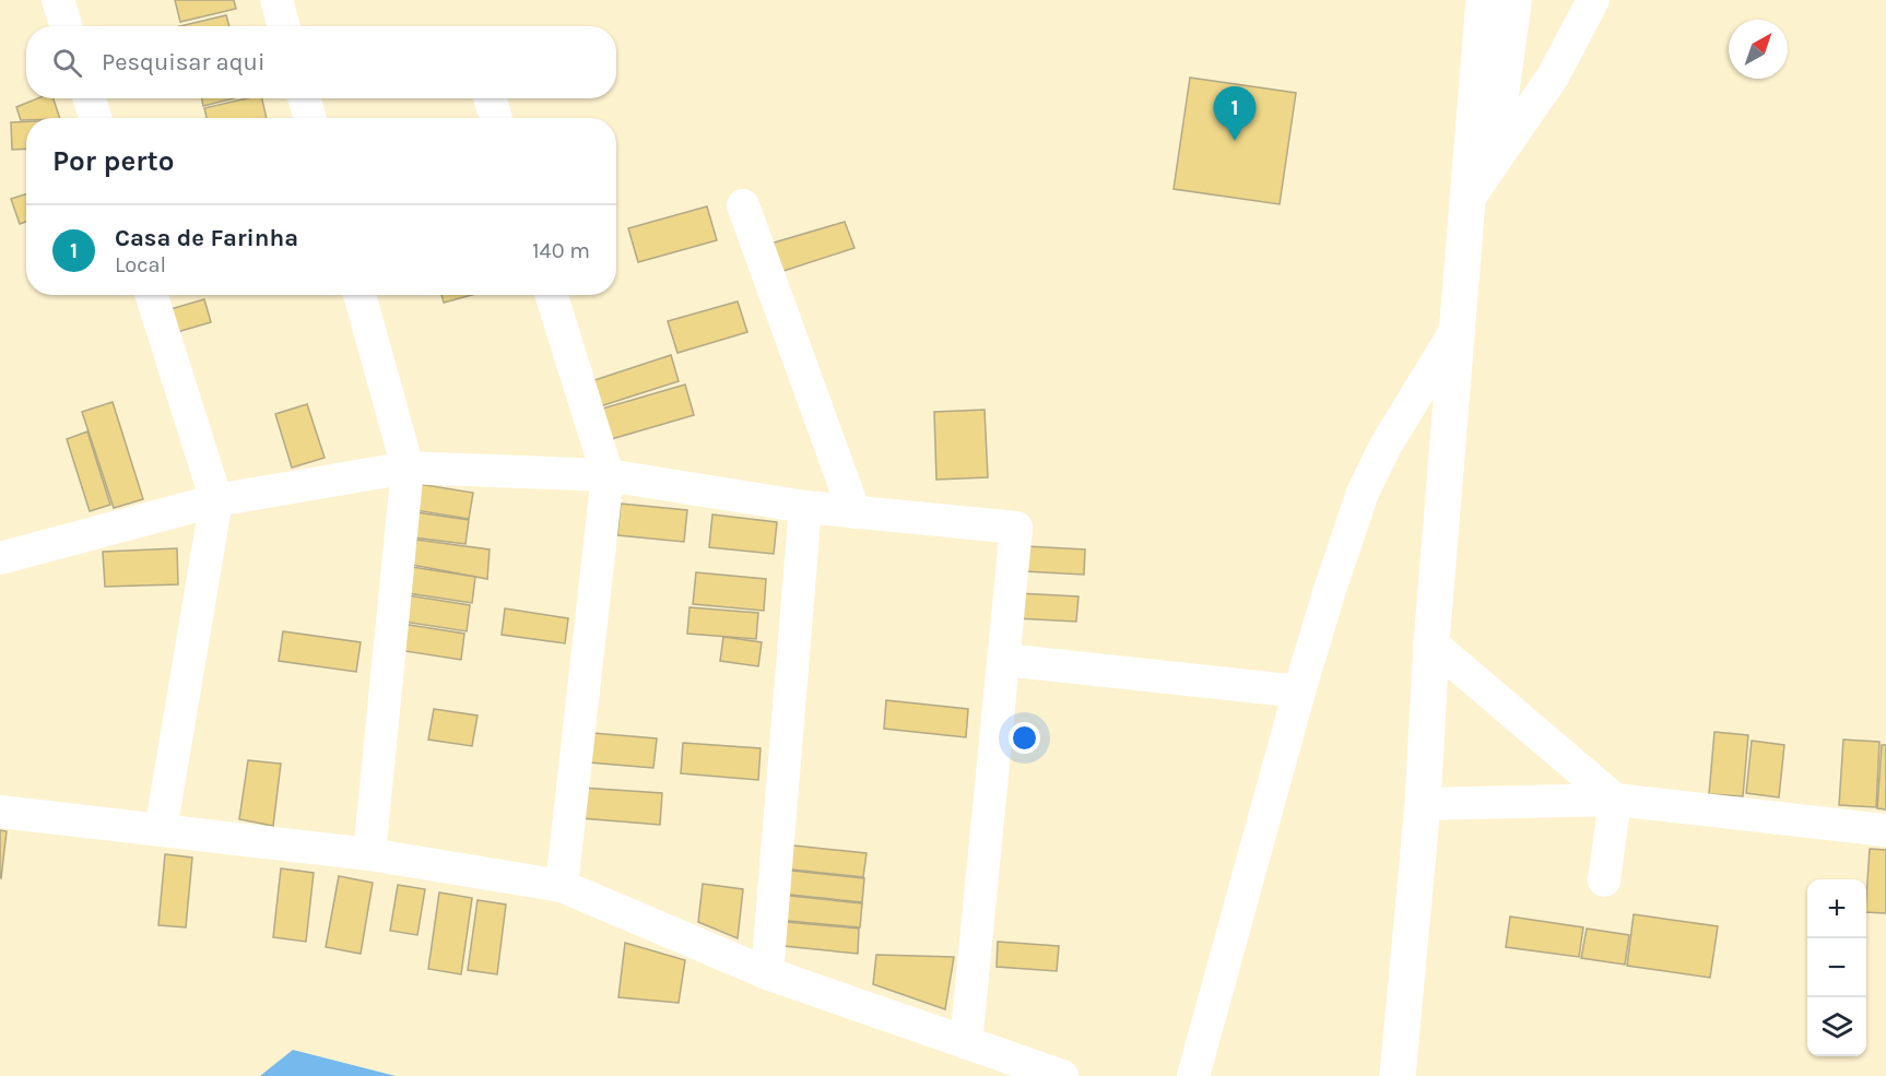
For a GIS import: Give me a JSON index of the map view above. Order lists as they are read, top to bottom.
{
  "north": "top right",
  "page": {
    "search": "Pesquisar aqui",
    "pins": "1",
    "heading": "Por perto",
    "list": [
      {
        "mark": "1",
        "name": "Casa de Farinha",
        "note": "Local",
        "value": "140 m"
      }
    ],
    "map_buttons": ["+", "−"]
  }
}
